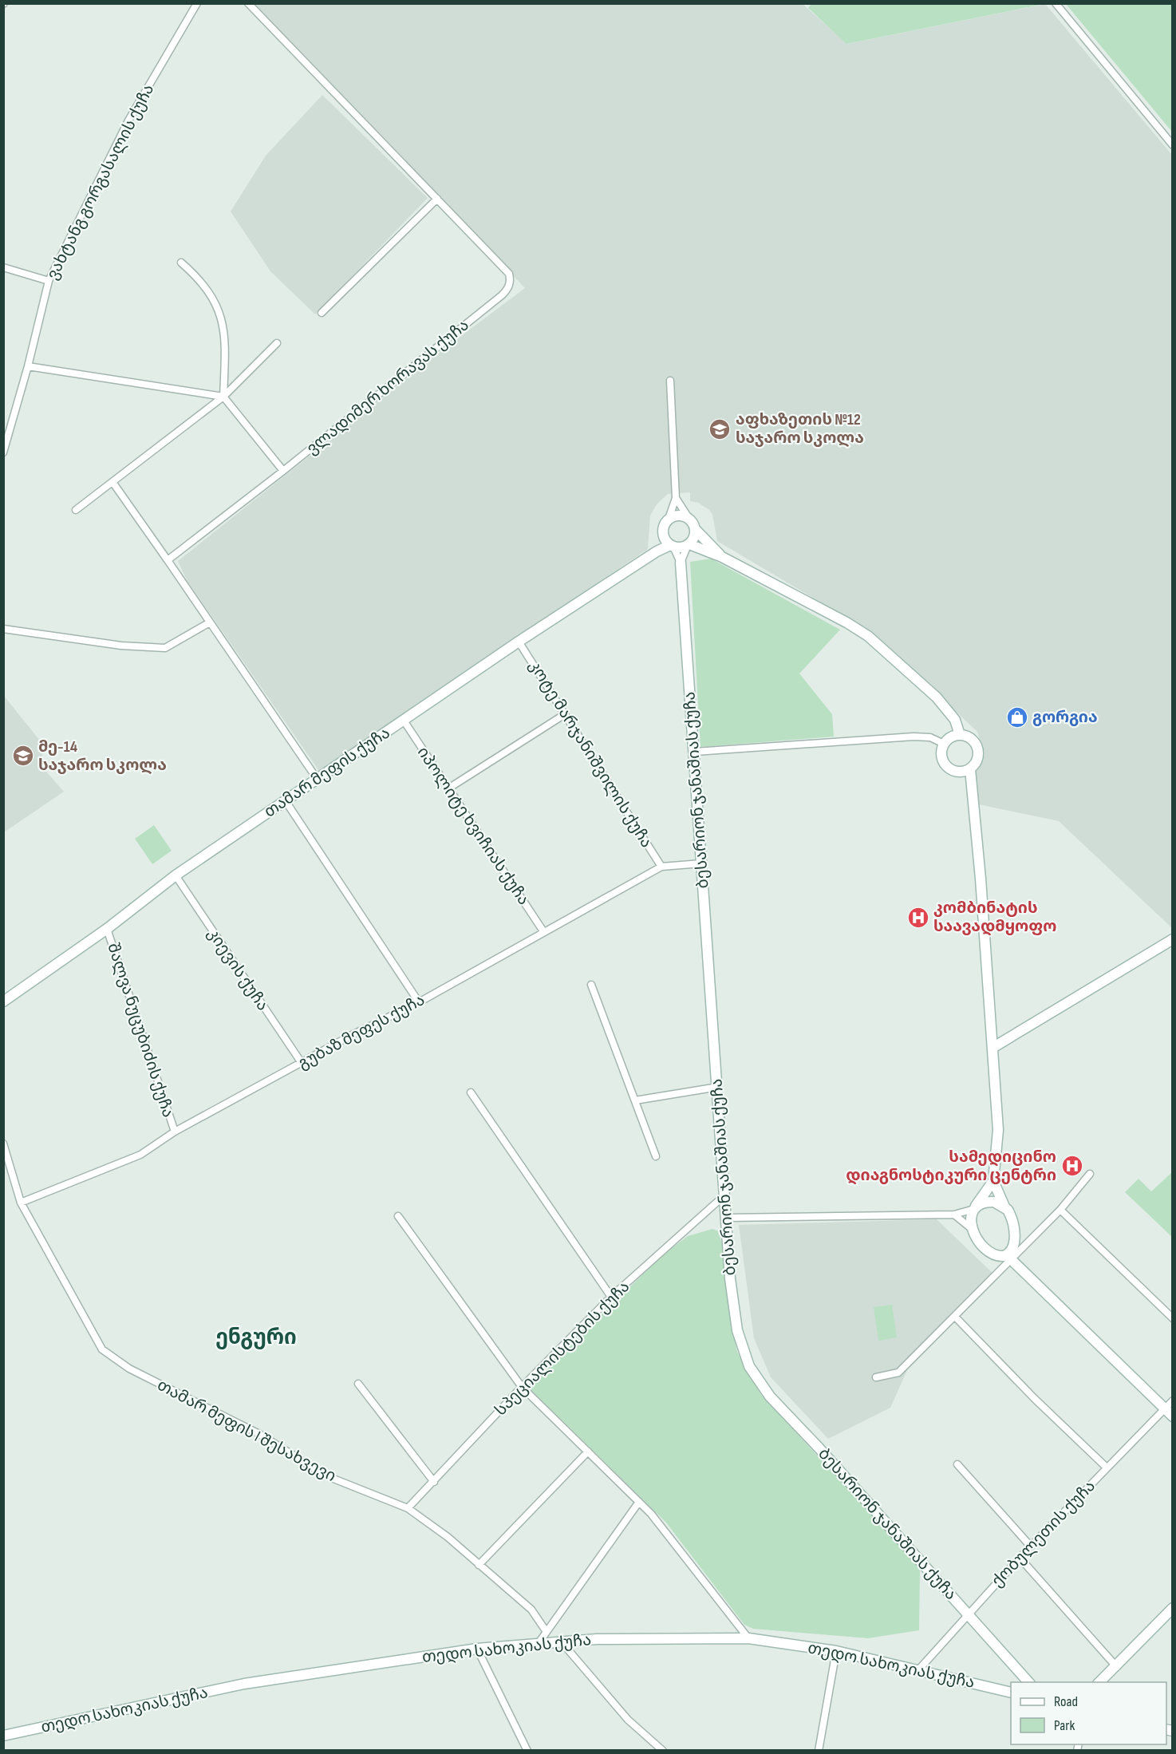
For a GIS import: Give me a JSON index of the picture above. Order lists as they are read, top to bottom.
{
  "streets": {
    "street": [
      "ვახტანგ გორგასალის ქუჩა",
      "ვლადიმერ ხორავას ქუჩა",
      "კოტე მარჯანიშვილის ქუჩა",
      "თამარ მეფის ქუჩა",
      "ბესარიონ ჯანაშიას ქუჩა",
      "იპოლიტე ხვიჩიას ქუჩა",
      "კიევის ქუჩა",
      "შალვა ნუცუბიძის ქუჩა",
      "გუბაზ მეფეს ქუჩა",
      "სპეციალისტების ქუჩა",
      "თამარ მეფის I შესახვევი",
      "ქობულეთის ქუჩა",
      "თედო სახოკიას ქუჩა"
    ]
  },
  "crossings": [
    ["კოტე მარჯანიშვილის ქუჩა", "თამარ მეფის ქუჩა"],
    ["კოტე მარჯანიშვილის ქუჩა", "გუბაზ მეფეს ქუჩა"],
    ["თამარ მეფის ქუჩა", "იპოლიტე ხვიჩიას ქუჩა"],
    ["თამარ მეფის ქუჩა", "კიევის ქუჩა"],
    ["თამარ მეფის ქუჩა", "შალვა ნუცუბიძის ქუჩა"],
    ["ბესარიონ ჯანაშიას ქუჩა", "გუბაზ მეფეს ქუჩა"],
    ["ბესარიონ ჯანაშიას ქუჩა", "სპეციალისტების ქუჩა"],
    ["ბესარიონ ჯანაშიას ქუჩა", "ქობულეთის ქუჩა"],
    ["იპოლიტე ხვიჩიას ქუჩა", "გუბაზ მეფეს ქუჩა"],
    ["კიევის ქუჩა", "გუბაზ მეფეს ქუჩა"],
    ["შალვა ნუცუბიძის ქუჩა", "გუბაზ მეფეს ქუჩა"],
    ["გუბაზ მეფეს ქუჩა", "თამარ მეფის I შესახვევი"],
    ["სპეციალისტების ქუჩა", "თამარ მეფის I შესახვევი"],
    ["ქობულეთის ქუჩა", "თედო სახოკიას ქუჩა"]
  ],
  "districts": ["ენგური"],
  "places": {
    "school or university": ["აფხაზეთის №12 საჯარო სკოლა", "მე-14 საჯარო სკოლა"],
    "shop": ["გორგია"],
    "hospital": ["კომბინატის საავადმყოფო", "სამედიცინო დიაგნოსტიკური ცენტრი"]
  },
  "legend": ["Road", "Park"]
}
